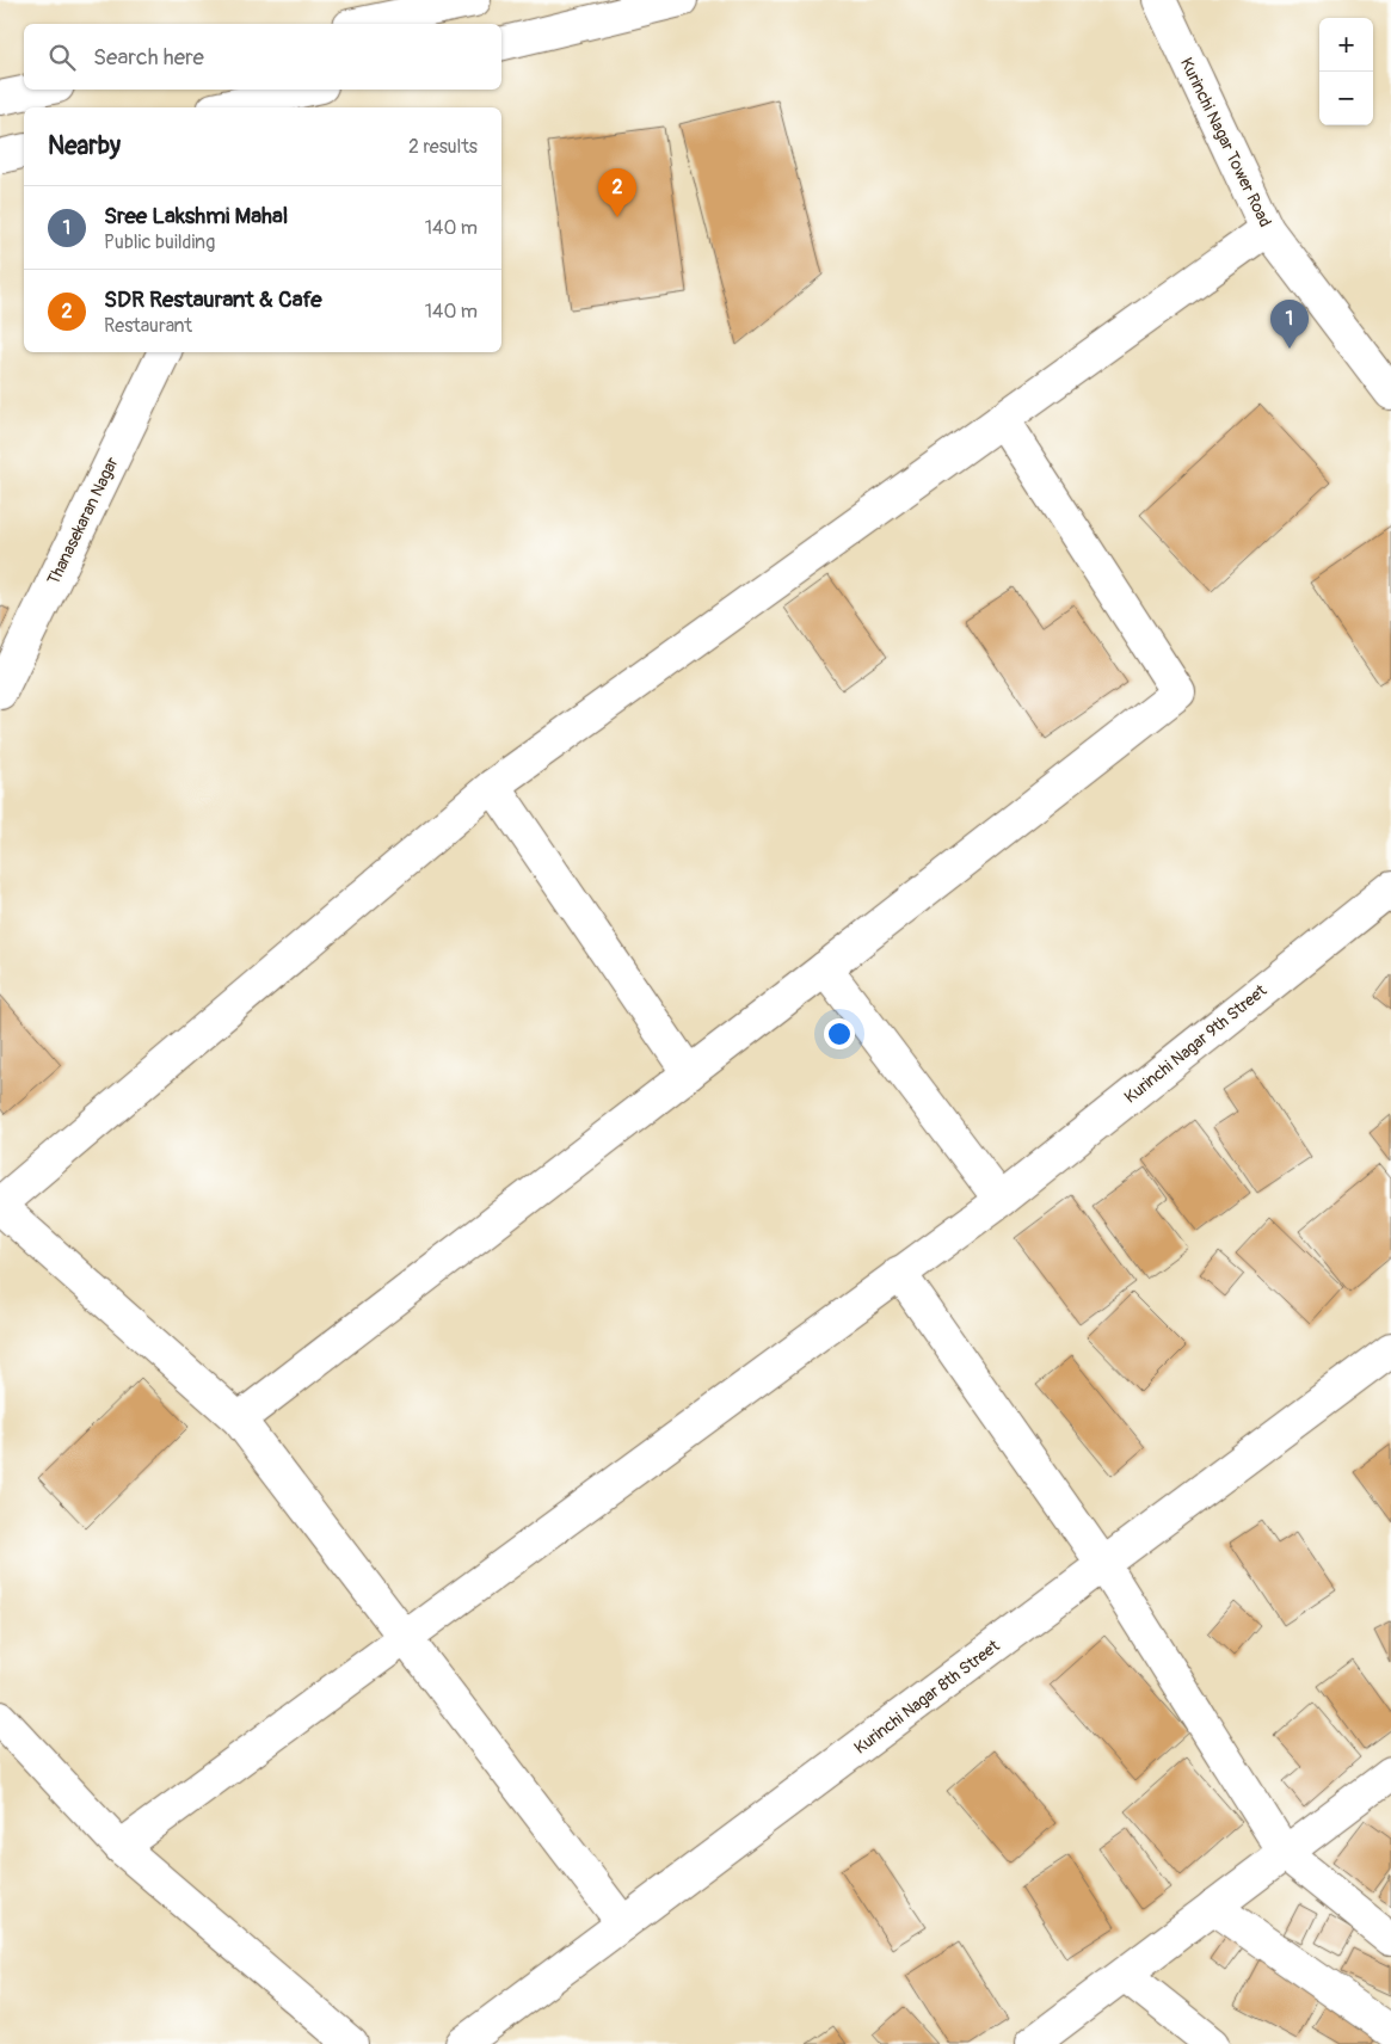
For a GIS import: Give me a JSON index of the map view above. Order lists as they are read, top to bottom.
{
  "streets": {
    "street": [
      "Kurinchi Nagar Tower Road",
      "Thanasekaran Nagar",
      "Kurinchi Nagar 9th Street",
      "Kurinchi Nagar 8th Street"
    ]
  },
  "page": {
    "map_buttons": ["+", "−"],
    "search": "Search here",
    "heading": ["Nearby", "2 results"],
    "pins": ["2", "1"],
    "list": [
      {
        "mark": "1",
        "name": "Sree Lakshmi Mahal",
        "note": "Public building",
        "value": "140 m"
      },
      {
        "mark": "2",
        "name": "SDR Restaurant & Cafe",
        "note": "Restaurant",
        "value": "140 m"
      }
    ]
  }
}
